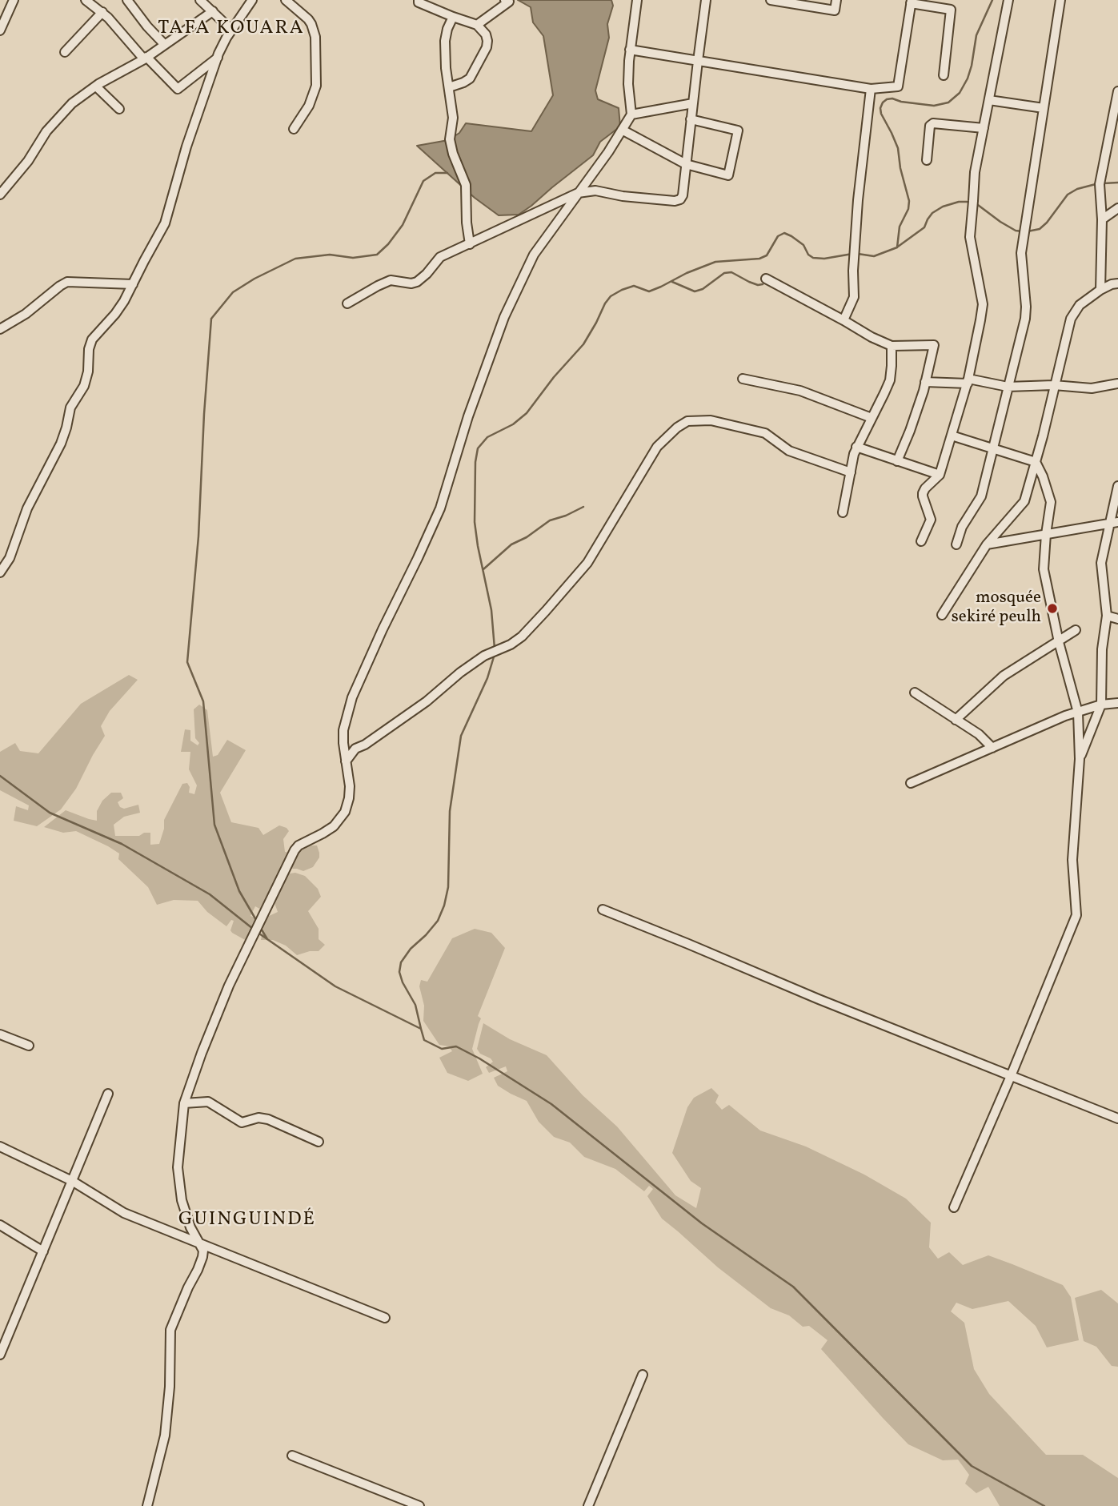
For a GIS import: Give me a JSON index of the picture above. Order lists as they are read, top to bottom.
{
  "districts": ["TAFA KOUARA", "GUINGUINDÉ"],
  "places": ["mosquée sekiré peulh"]
}
